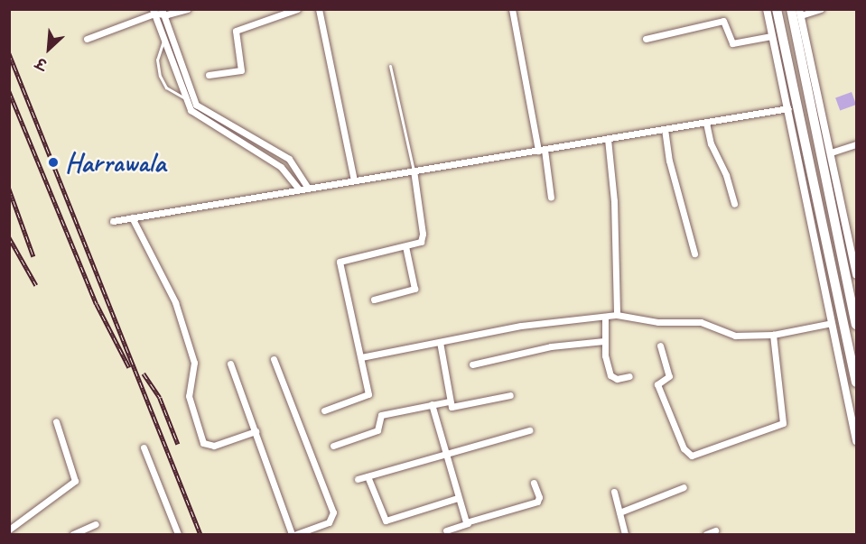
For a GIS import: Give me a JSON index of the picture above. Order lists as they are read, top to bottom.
{
  "places": ["Harrawala"],
  "north": "bottom left"
}
